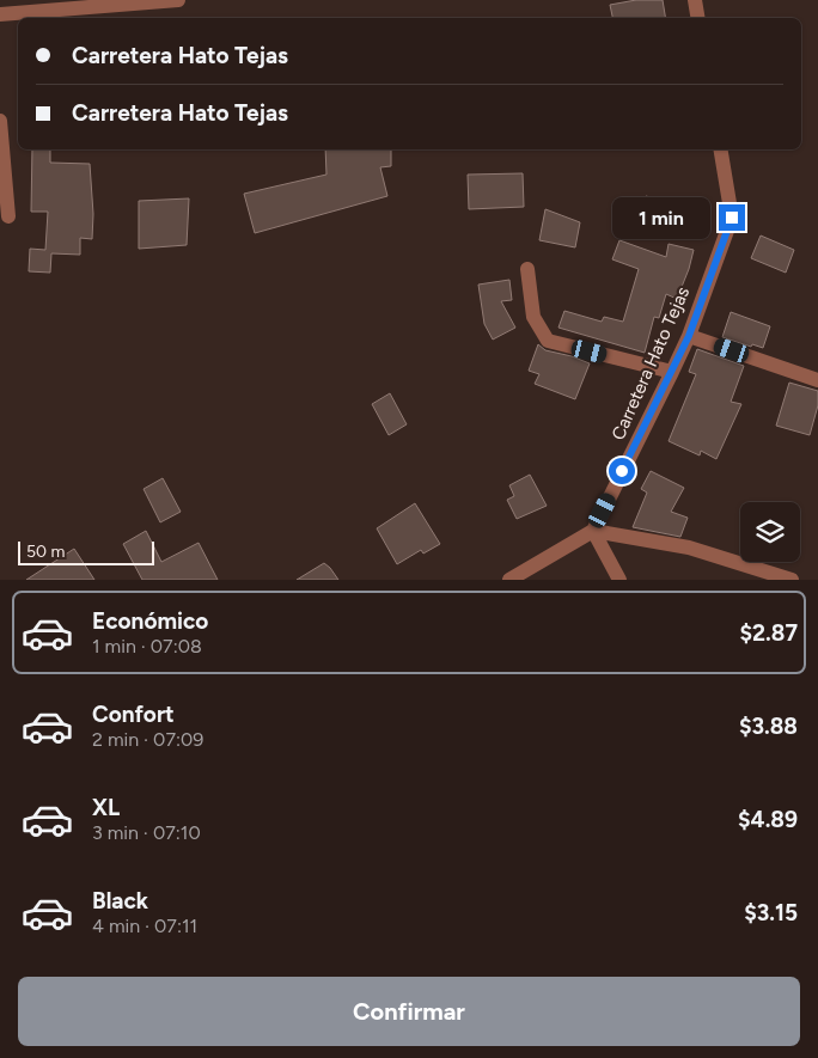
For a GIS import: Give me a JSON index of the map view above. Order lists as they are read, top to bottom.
{
  "streets": {
    "street": ["Carretera Hato Tejas"]
  },
  "scale_bar": "50 m",
  "page": {
    "banner": ["Carretera Hato Tejas", "Carretera Hato Tejas"],
    "bubble": "1 min",
    "scale": "50 m",
    "list": [
      {
        "name": "Económico",
        "note": "1 min · 07:08",
        "value": "$2.87"
      },
      {
        "name": "Confort",
        "note": "2 min · 07:09",
        "value": "$3.88"
      },
      {
        "name": "XL",
        "note": "3 min · 07:10",
        "value": "$4.89"
      },
      {
        "name": "Black",
        "note": "4 min · 07:11",
        "value": "$3.15"
      }
    ],
    "buttons": "Confirmar"
  }
}
